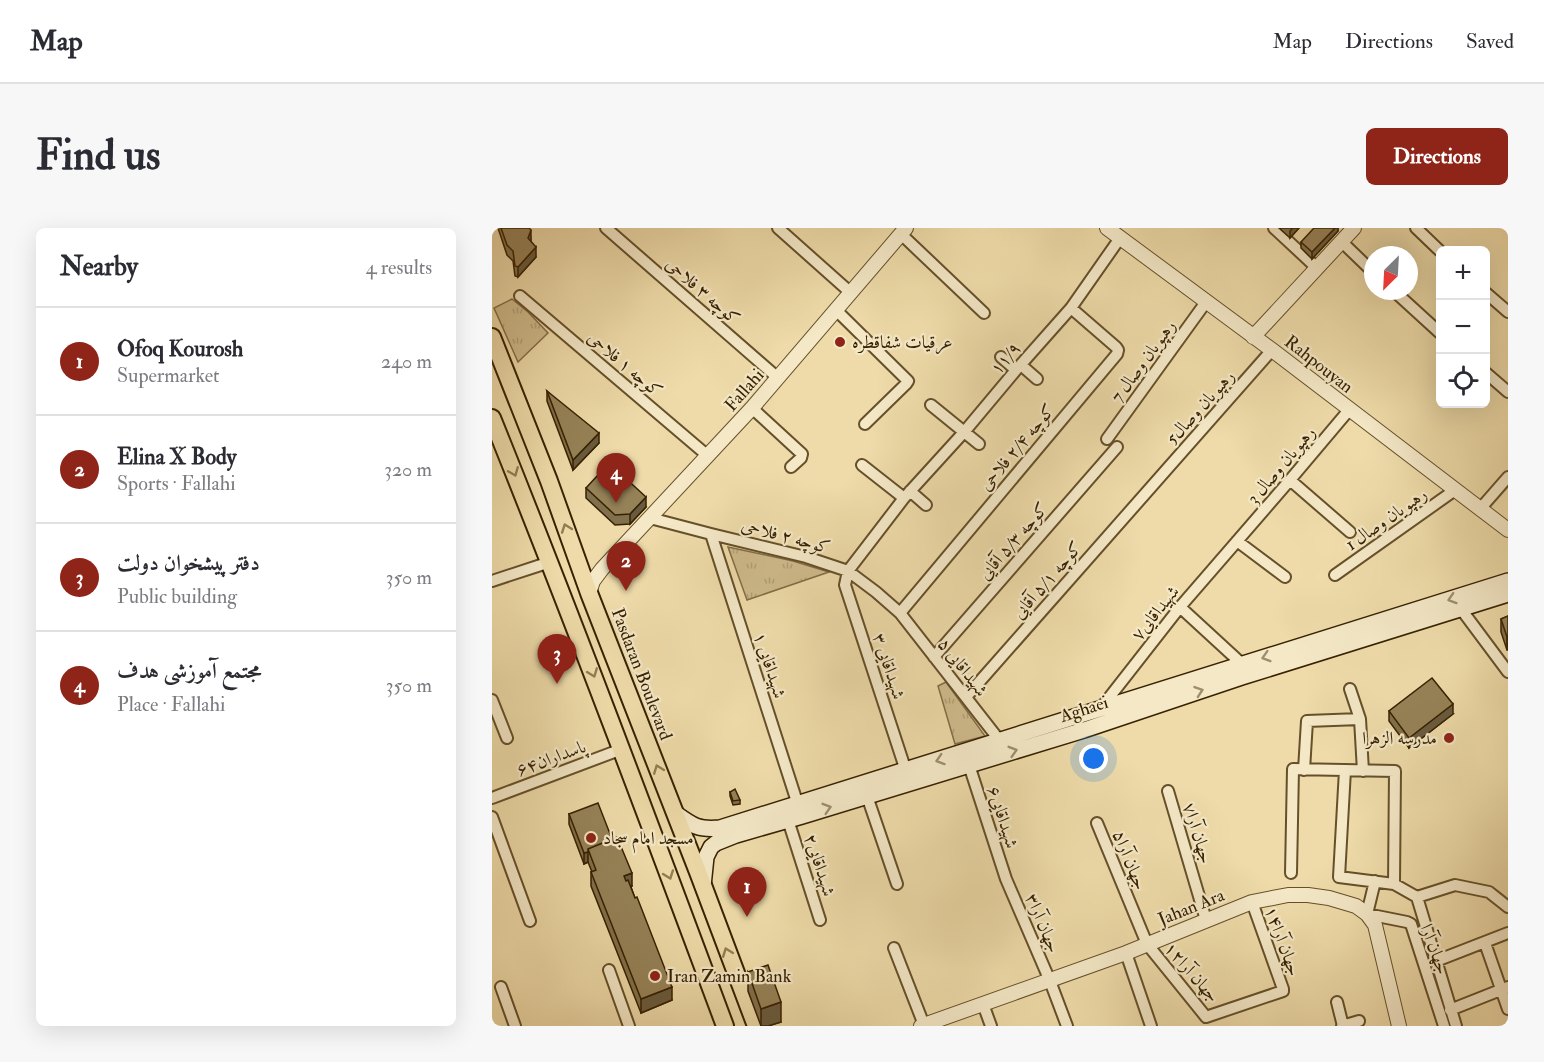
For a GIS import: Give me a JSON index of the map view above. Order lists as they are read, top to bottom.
{
  "streets": {
    "main road": ["Pasdaran Boulevard", "Aghaei"],
    "street": [
      "کوچه ۳ فلاحی",
      "۱۱/۹",
      "7 رهپویان وصال",
      "کوچه ۱ فلاحی",
      "Rahpouyan",
      "Fallahi",
      "رهپویان وصال5",
      "کوچه ۲/۴ فلاحی",
      "3 رهپویان وصال",
      "1 رهپویان وصال",
      "کوچه ۲ فلاحی",
      "کوچه ۵/۳ آقایی",
      "کوچه ۵/۱ آقایی",
      "شهیداقایی۷",
      "۱ شهیداقایی",
      "۳ شهیداقایی",
      "۵ شهیداقایی",
      "پاسداران۶۴",
      "شهیداقایی۶",
      "جهان آرا۷",
      "جهان آرا۵",
      "شهیداقایی۲",
      "Jahan Ara",
      "جهان آرا۳",
      "جهان آرا۱۴",
      "جهان آرا",
      "جهان آرا۱۲"
    ]
  },
  "crossings": [
    ["کوچه ۳ فلاحی", "Fallahi"],
    ["۱۱/۹", "Rahpouyan"],
    ["۱۱/۹", "کوچه ۲/۴ فلاحی"],
    ["۱۱/۹", "کوچه ۲ فلاحی"],
    ["۱۱/۹", "۳ شهیداقایی"],
    ["7 رهپویان وصال", "Rahpouyan"],
    ["کوچه ۱ فلاحی", "Fallahi"],
    ["Rahpouyan", "رهپویان وصال5"],
    ["Rahpouyan", "3 رهپویان وصال"],
    ["Rahpouyan", "1 رهپویان وصال"],
    ["Fallahi", "کوچه ۲ فلاحی"],
    ["Fallahi", "Pasdaran Boulevard"],
    ["رهپویان وصال5", "کوچه ۵/۱ آقایی"],
    ["کوچه ۲/۴ فلاحی", "کوچه ۲ فلاحی"],
    ["کوچه ۲/۴ فلاحی", "۵ شهیداقایی"],
    ["3 رهپویان وصال", "شهیداقایی۷"],
    ["کوچه ۲ فلاحی", "۱ شهیداقایی"],
    ["کوچه ۲ فلاحی", "۳ شهیداقایی"],
    ["کوچه ۲ فلاحی", "۵ شهیداقایی"],
    ["کوچه ۵/۳ آقایی", "۵ شهیداقایی"],
    ["کوچه ۵/۱ آقایی", "۵ شهیداقایی"],
    ["شهیداقایی۷", "Aghaei"],
    ["۱ شهیداقایی", "Aghaei"],
    ["۱ شهیداقایی", "شهیداقایی۲"],
    ["۳ شهیداقایی", "Aghaei"],
    ["۵ شهیداقایی", "Aghaei"],
    ["Aghaei", "شهیداقایی۶"],
    ["Aghaei", "شهیداقایی۲"],
    ["شهیداقایی۶", "جهان آرا۳"],
    ["جهان آرا۷", "Jahan Ara"],
    ["جهان آرا۵", "Jahan Ara"],
    ["جهان آرا۵", "جهان آرا۱۲"],
    ["Jahan Ara", "جهان آرا۳"],
    ["Jahan Ara", "جهان آرا۱۴"],
    ["Jahan Ara", "جهان آرا"],
    ["Jahan Ara", "جهان آرا۱۲"],
    ["جهان آرا۱۴", "جهان آرا۱۲"]
  ],
  "places": [
    "عرقیات شفاقطره",
    "مدرسه الزهرا",
    "مسجد امام سجاد",
    "Iran Zamin Bank"
  ],
  "north": "bottom left",
  "page": {
    "header": "Map",
    "nav": ["Map", "Directions", "Saved"],
    "buttons": "Directions",
    "title": "Find us",
    "heading": ["Nearby", "4 results"],
    "map_buttons": ["+", "−"],
    "list": [
      {
        "mark": "1",
        "name": "Ofoq Kourosh",
        "note": "Supermarket",
        "value": "240 m"
      },
      {
        "mark": "2",
        "name": "Elina X Body",
        "note": "Sports · Fallahi",
        "value": "320 m"
      },
      {
        "mark": "3",
        "name": "دفتر پیشخوان دولت",
        "note": "Public building",
        "value": "350 m"
      },
      {
        "mark": "4",
        "name": "مجتمع آموزشی هدف",
        "note": "Place · Fallahi",
        "value": "350 m"
      }
    ],
    "pins": [
      "4",
      "2",
      "3",
      "1"
    ]
  }
}
